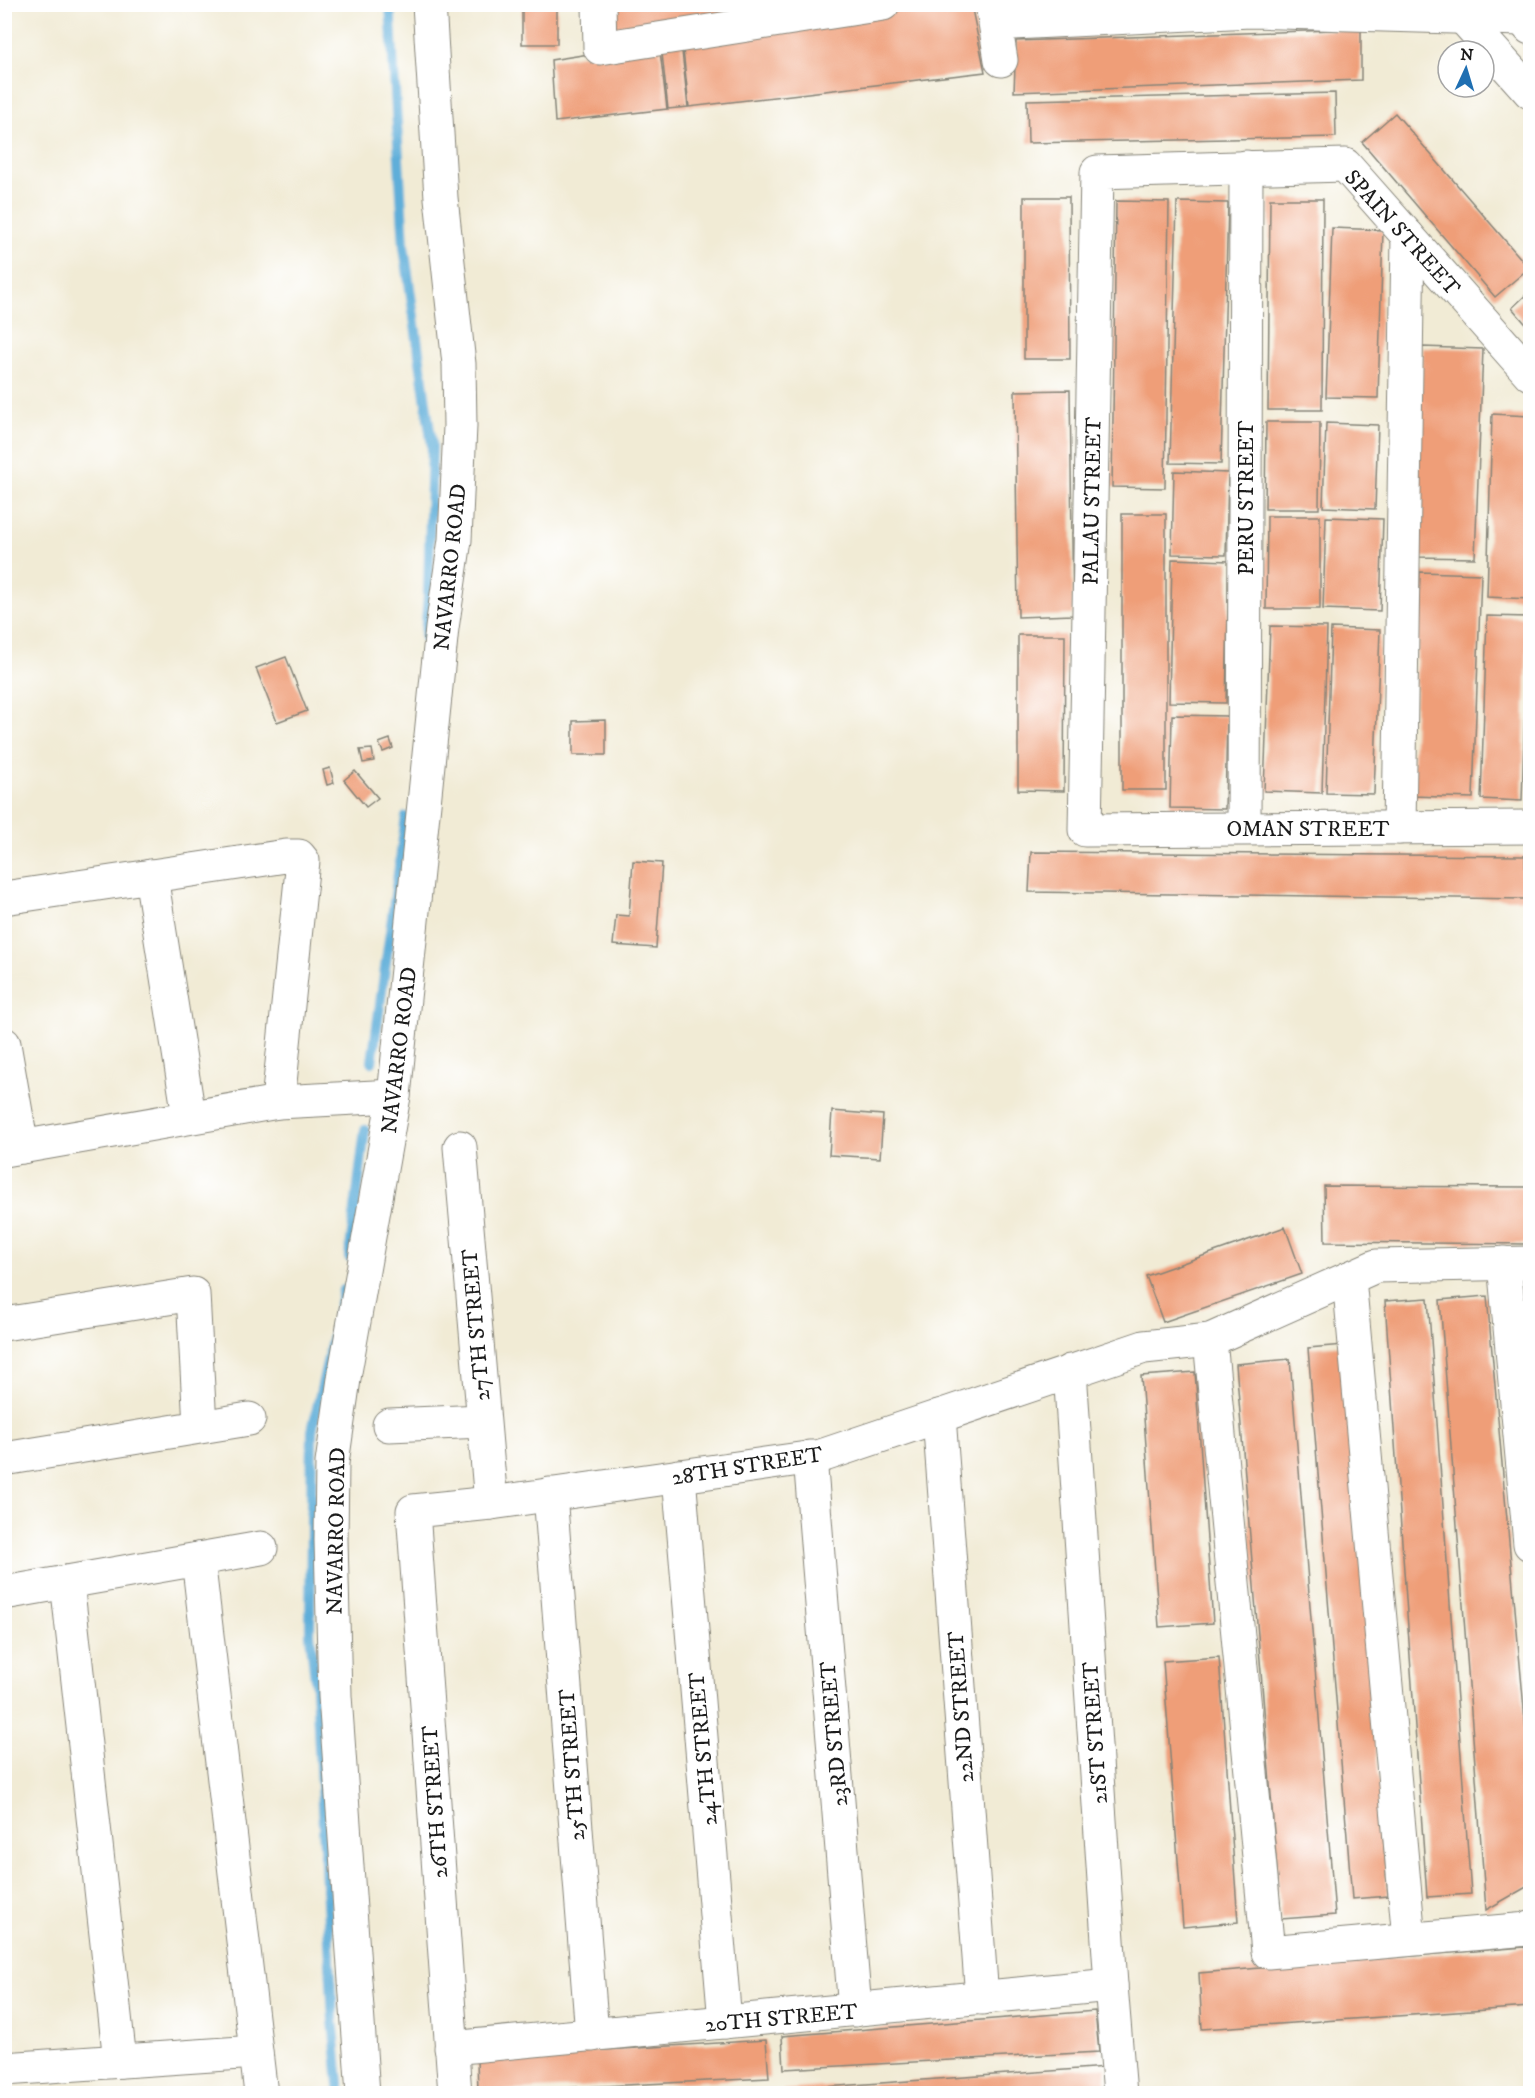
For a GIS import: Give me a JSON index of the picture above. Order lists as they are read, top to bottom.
{
  "streets": {
    "street": [
      "SPAIN STREET",
      "PERU STREET",
      "PALAU STREET",
      "NAVARRO ROAD",
      "OMAN STREET",
      "27TH STREET",
      "28TH STREET",
      "22ND STREET",
      "21ST STREET",
      "23RD STREET",
      "24TH STREET",
      "25TH STREET",
      "26TH STREET",
      "20TH STREET"
    ]
  },
  "crossings": [
    ["SPAIN STREET", "PERU STREET"],
    ["SPAIN STREET", "PALAU STREET"],
    ["PERU STREET", "OMAN STREET"],
    ["PALAU STREET", "OMAN STREET"],
    ["27TH STREET", "28TH STREET"],
    ["28TH STREET", "22ND STREET"],
    ["28TH STREET", "21ST STREET"],
    ["28TH STREET", "23RD STREET"],
    ["28TH STREET", "24TH STREET"],
    ["28TH STREET", "25TH STREET"],
    ["28TH STREET", "26TH STREET"],
    ["22ND STREET", "20TH STREET"],
    ["21ST STREET", "20TH STREET"],
    ["23RD STREET", "20TH STREET"],
    ["24TH STREET", "20TH STREET"],
    ["25TH STREET", "20TH STREET"],
    ["26TH STREET", "20TH STREET"]
  ],
  "north": "top"
}
